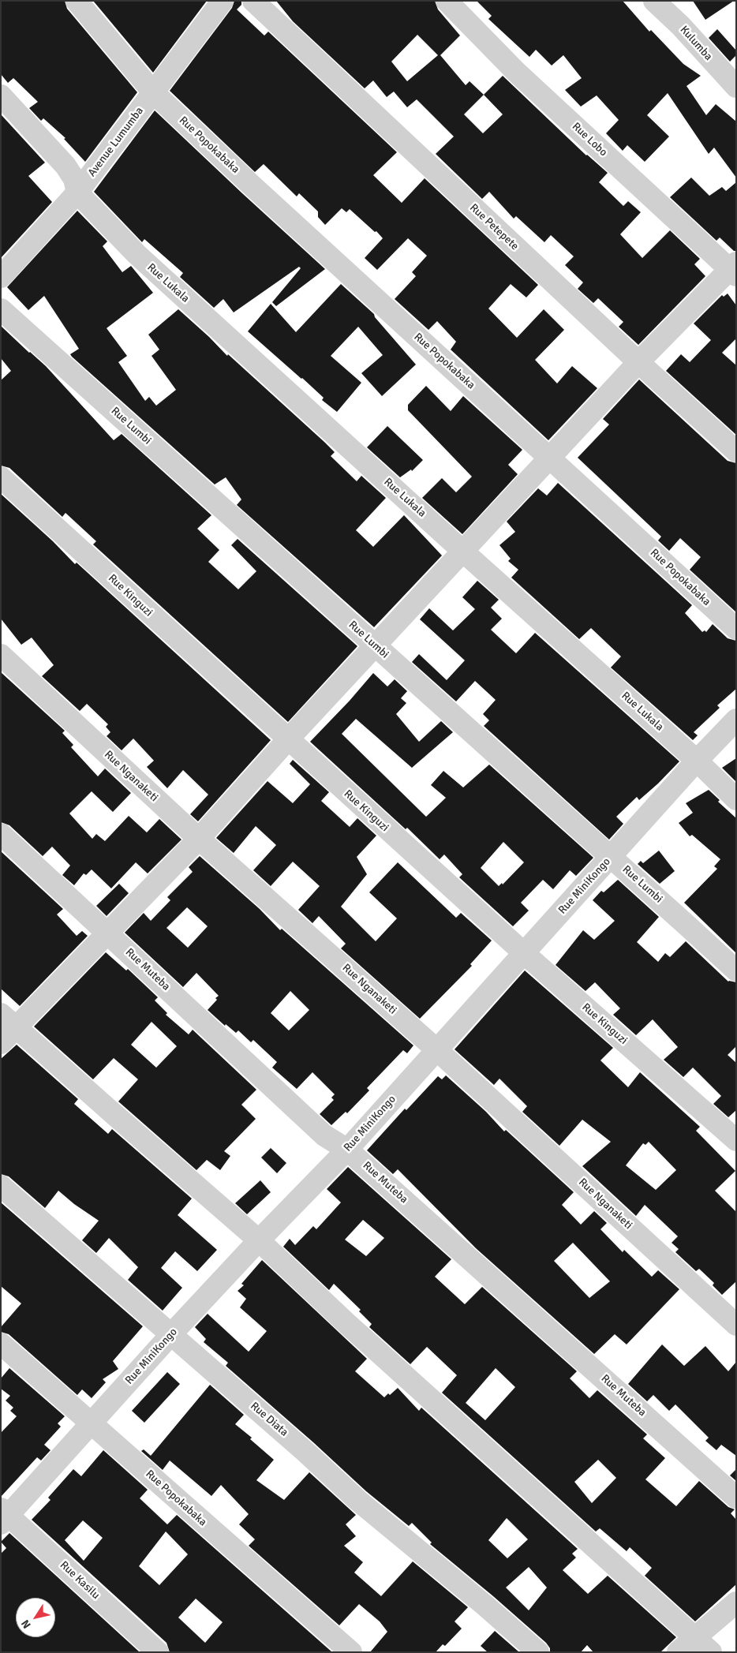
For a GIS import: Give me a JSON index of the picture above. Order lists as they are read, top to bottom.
{
  "streets": {
    "street": [
      "Kulumba",
      "Rue Lobo",
      "Avenue Lumumba",
      "Rue Popokabaka",
      "Rue Petepete",
      "Rue Lukala",
      "Rue Lumbi",
      "Rue Kinguzi",
      "Rue Nganaketi",
      "Rue MiniKongo",
      "Rue Muteba",
      "Rue Diata",
      "Rue Kasilu"
    ]
  },
  "crossings": [
    ["Avenue Lumumba", "Rue Popokabaka"],
    ["Avenue Lumumba", "Rue Lukala"],
    ["Rue Popokabaka", "Rue MiniKongo"],
    ["Rue Lukala", "Rue MiniKongo"],
    ["Rue Lumbi", "Rue MiniKongo"],
    ["Rue Kinguzi", "Rue MiniKongo"],
    ["Rue Nganaketi", "Rue MiniKongo"],
    ["Rue MiniKongo", "Rue Muteba"],
    ["Rue MiniKongo", "Rue Diata"],
    ["Rue MiniKongo", "Rue Kasilu"]
  ],
  "north": "bottom left"
}
